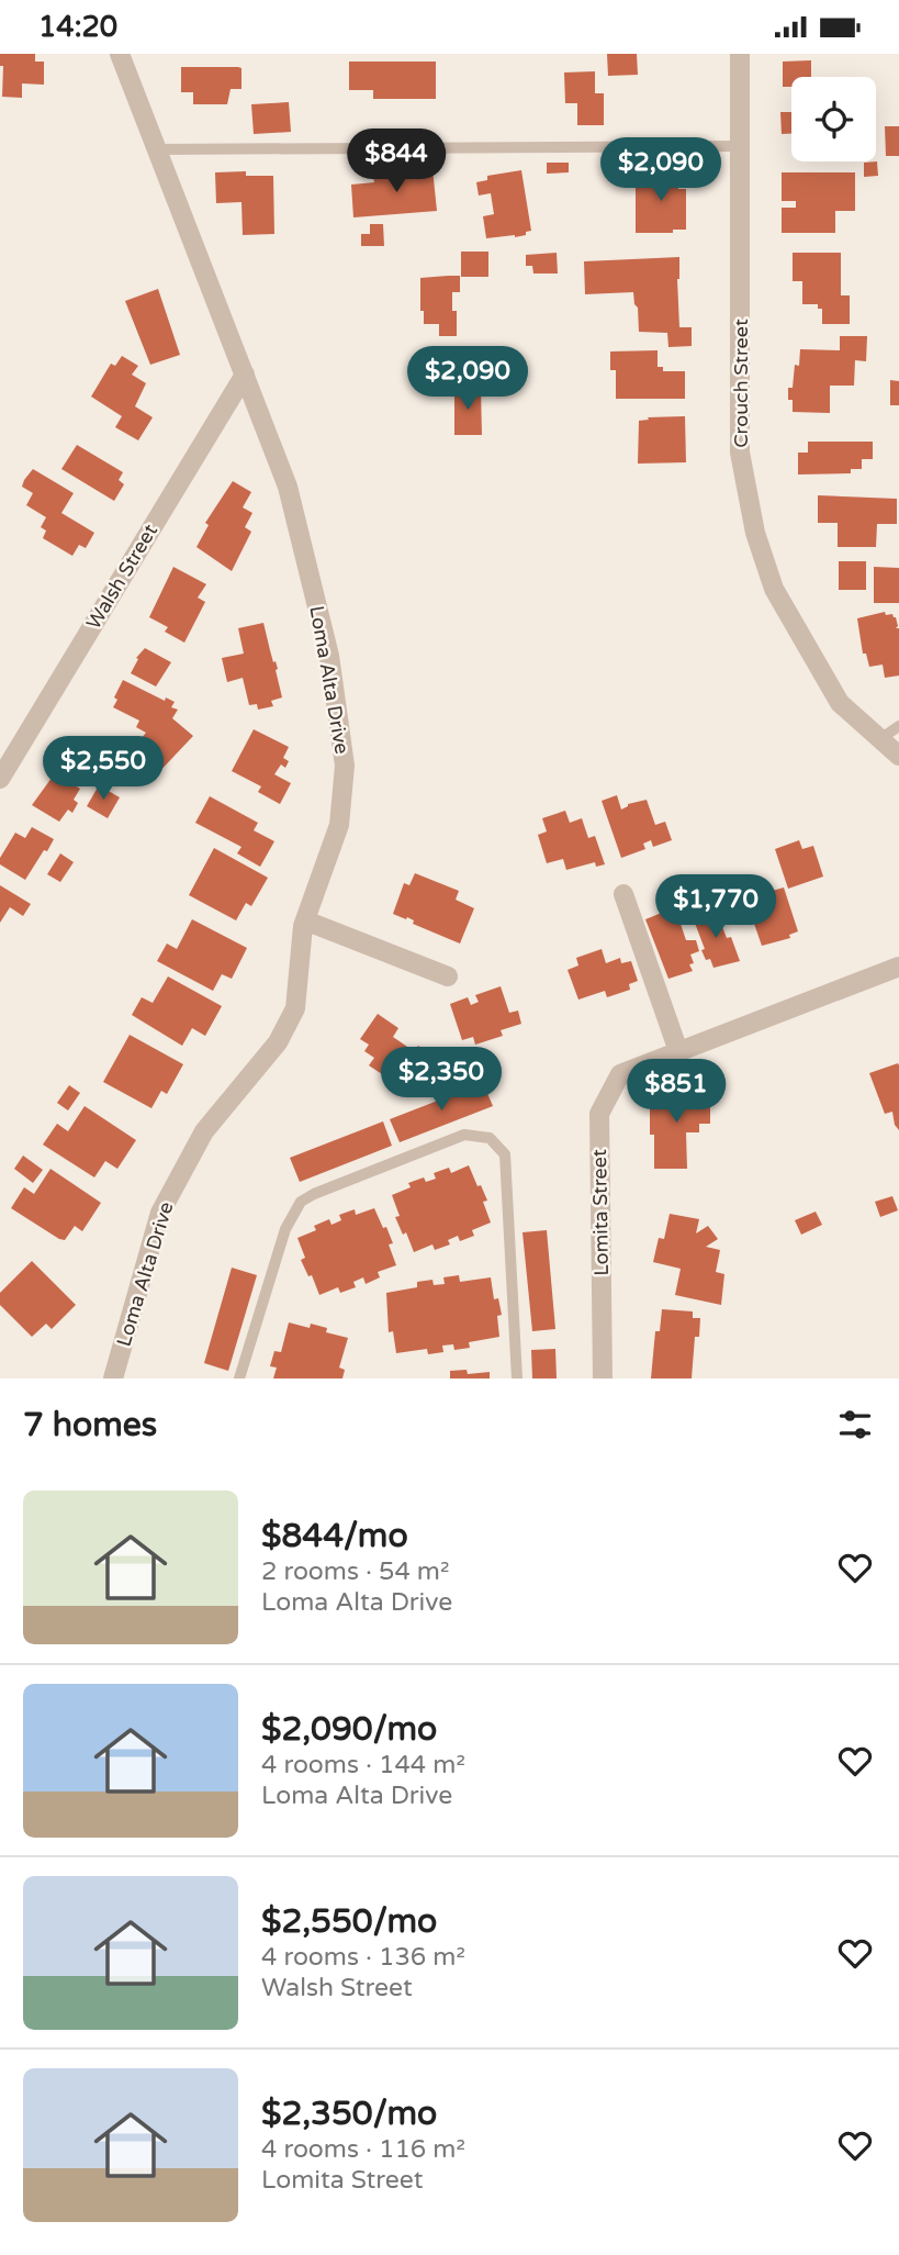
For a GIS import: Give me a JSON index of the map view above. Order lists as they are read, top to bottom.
{
  "streets": {
    "street": [
      "Crouch Street",
      "Walsh Street",
      "Loma Alta Drive",
      "Lomita Street"
    ]
  },
  "crossings": [
    ["Walsh Street", "Loma Alta Drive"]
  ],
  "page": {
    "status": "14:20",
    "price": [
      "$844",
      "$2,090",
      "$2,090",
      "$2,550",
      "$1,770",
      "$2,350",
      "$851"
    ],
    "heading": "7 homes",
    "list": [
      {
        "name": "$844/mo",
        "note": "2 rooms · 54 m² · Loma Alta Drive"
      },
      {
        "name": "$2,090/mo",
        "note": "4 rooms · 144 m² · Loma Alta Drive"
      },
      {
        "name": "$2,550/mo",
        "note": "4 rooms · 136 m² · Walsh Street"
      },
      {
        "name": "$2,350/mo",
        "note": "4 rooms · 116 m² · Lomita Street"
      }
    ]
  }
}
